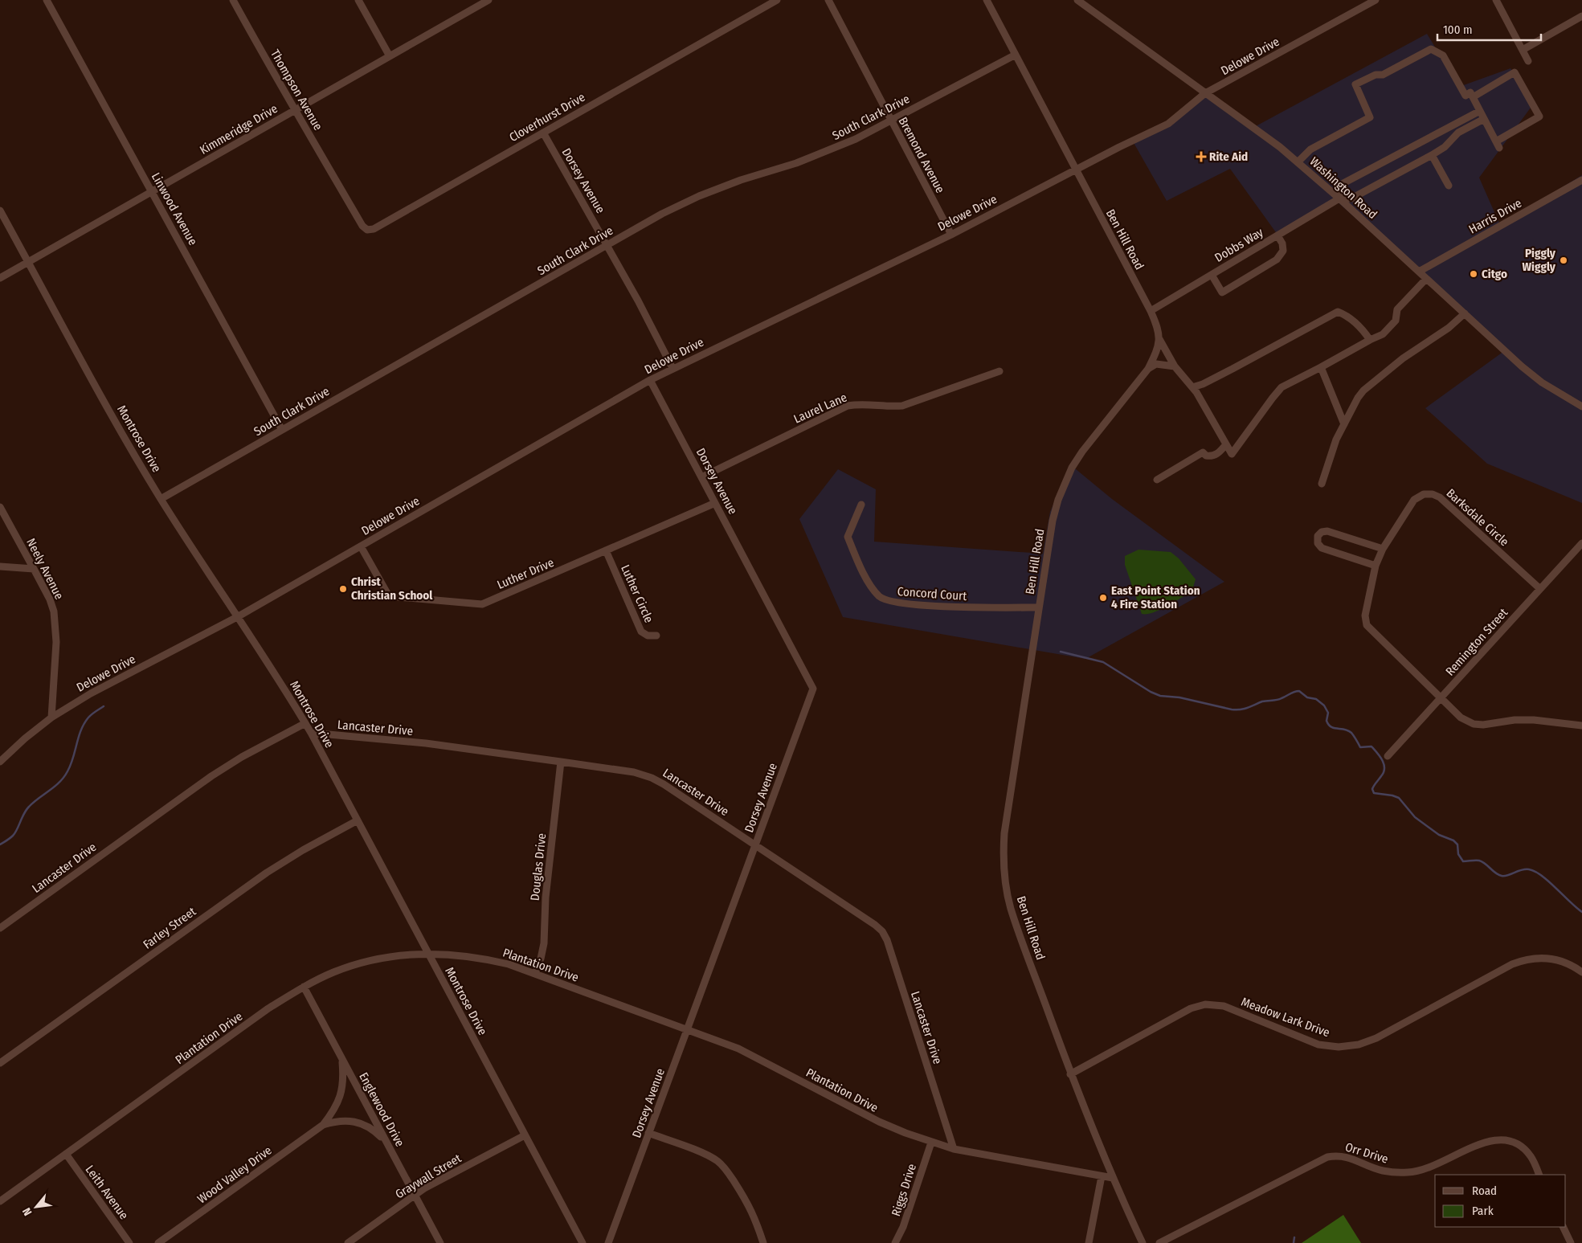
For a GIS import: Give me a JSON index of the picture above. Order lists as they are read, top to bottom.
{
  "streets": {
    "street": [
      "Delowe Drive",
      "Thompson Avenue",
      "Cloverhurst Drive",
      "South Clark Drive",
      "Kimmeridge Drive",
      "Bremond Avenue",
      "Dorsey Avenue",
      "Washington Road",
      "Linwood Avenue",
      "Harris Drive",
      "Ben Hill Road",
      "Dobbs Way",
      "Laurel Lane",
      "Montrose Drive",
      "Barksdale Circle",
      "Neely Avenue",
      "Luther Drive",
      "Luther Circle",
      "Concord Court",
      "Remington Street",
      "Lancaster Drive",
      "Douglas Drive",
      "Farley Street",
      "Plantation Drive",
      "Meadow Lark Drive",
      "Englewood Drive",
      "Orr Drive",
      "Wood Valley Drive",
      "Graywall Street",
      "Riggs Drive",
      "Leith Avenue"
    ]
  },
  "crossings": [
    ["Delowe Drive", "Bremond Avenue"],
    ["Delowe Drive", "Dorsey Avenue"],
    ["Delowe Drive", "Washington Road"],
    ["Delowe Drive", "Ben Hill Road"],
    ["Delowe Drive", "Montrose Drive"],
    ["Delowe Drive", "Neely Avenue"],
    ["Delowe Drive", "Luther Drive"],
    ["Thompson Avenue", "Cloverhurst Drive"],
    ["Thompson Avenue", "Kimmeridge Drive"],
    ["Cloverhurst Drive", "Dorsey Avenue"],
    ["South Clark Drive", "Bremond Avenue"],
    ["South Clark Drive", "Dorsey Avenue"],
    ["South Clark Drive", "Linwood Avenue"],
    ["South Clark Drive", "Ben Hill Road"],
    ["South Clark Drive", "Montrose Drive"],
    ["Kimmeridge Drive", "Linwood Avenue"],
    ["Kimmeridge Drive", "Montrose Drive"],
    ["Dorsey Avenue", "Laurel Lane"],
    ["Dorsey Avenue", "Luther Drive"],
    ["Dorsey Avenue", "Lancaster Drive"],
    ["Dorsey Avenue", "Plantation Drive"],
    ["Washington Road", "Harris Drive"],
    ["Washington Road", "Dobbs Way"],
    ["Ben Hill Road", "Dobbs Way"],
    ["Ben Hill Road", "Concord Court"],
    ["Ben Hill Road", "Plantation Drive"],
    ["Ben Hill Road", "Meadow Lark Drive"],
    ["Montrose Drive", "Lancaster Drive"],
    ["Montrose Drive", "Farley Street"],
    ["Montrose Drive", "Plantation Drive"],
    ["Montrose Drive", "Graywall Street"],
    ["Barksdale Circle", "Remington Street"],
    ["Luther Drive", "Luther Circle"],
    ["Lancaster Drive", "Douglas Drive"],
    ["Lancaster Drive", "Plantation Drive"],
    ["Douglas Drive", "Plantation Drive"],
    ["Plantation Drive", "Englewood Drive"],
    ["Plantation Drive", "Riggs Drive"],
    ["Plantation Drive", "Leith Avenue"],
    ["Englewood Drive", "Wood Valley Drive"],
    ["Englewood Drive", "Graywall Street"]
  ],
  "places": {
    "health": ["Rite Aid"],
    "other": [
      "Piggly Wiggly",
      "Citgo",
      "Christ Christian School",
      "East Point Station 4 Fire Station"
    ]
  },
  "legend": ["Road", "Park"],
  "scale_bar": "100 m",
  "north": "bottom left"
}
